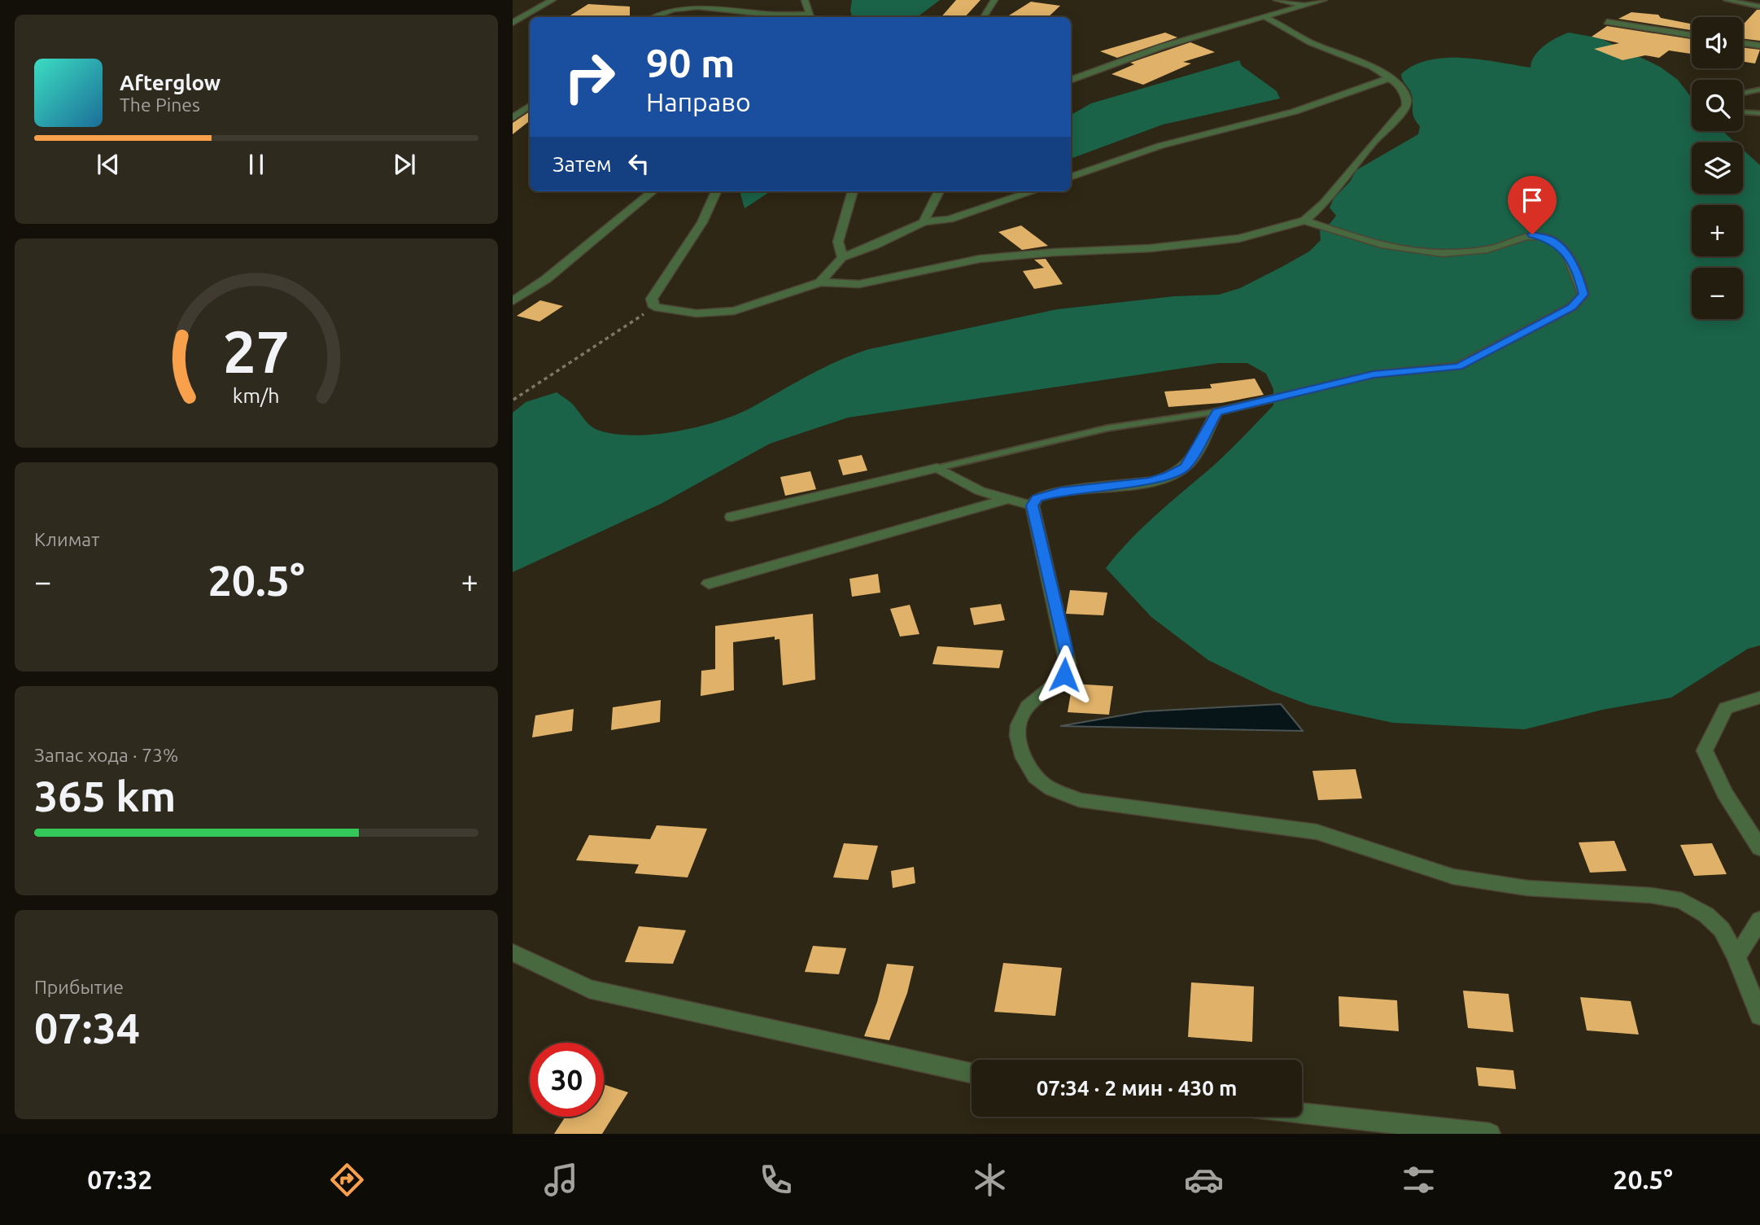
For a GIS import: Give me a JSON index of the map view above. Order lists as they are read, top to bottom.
{
  "page": {
    "map_buttons": ["+", "−"],
    "turn": ["90 m", "Направо"],
    "song": ["Afterglow", "The Pines"],
    "then": "Затем",
    "tile": [
      "Климат",
      ["Запас хода · 73%", "365 km"],
      ["Прибытие", "07:34"]
    ],
    "heat": ["−", "20.5°", "+"],
    "limit": "30",
    "trip": "07:34 · 2 мин · 430 m",
    "tabs": ["07:32", "20.5°"],
    "gauge": ["27", "km/h"]
  }
}
